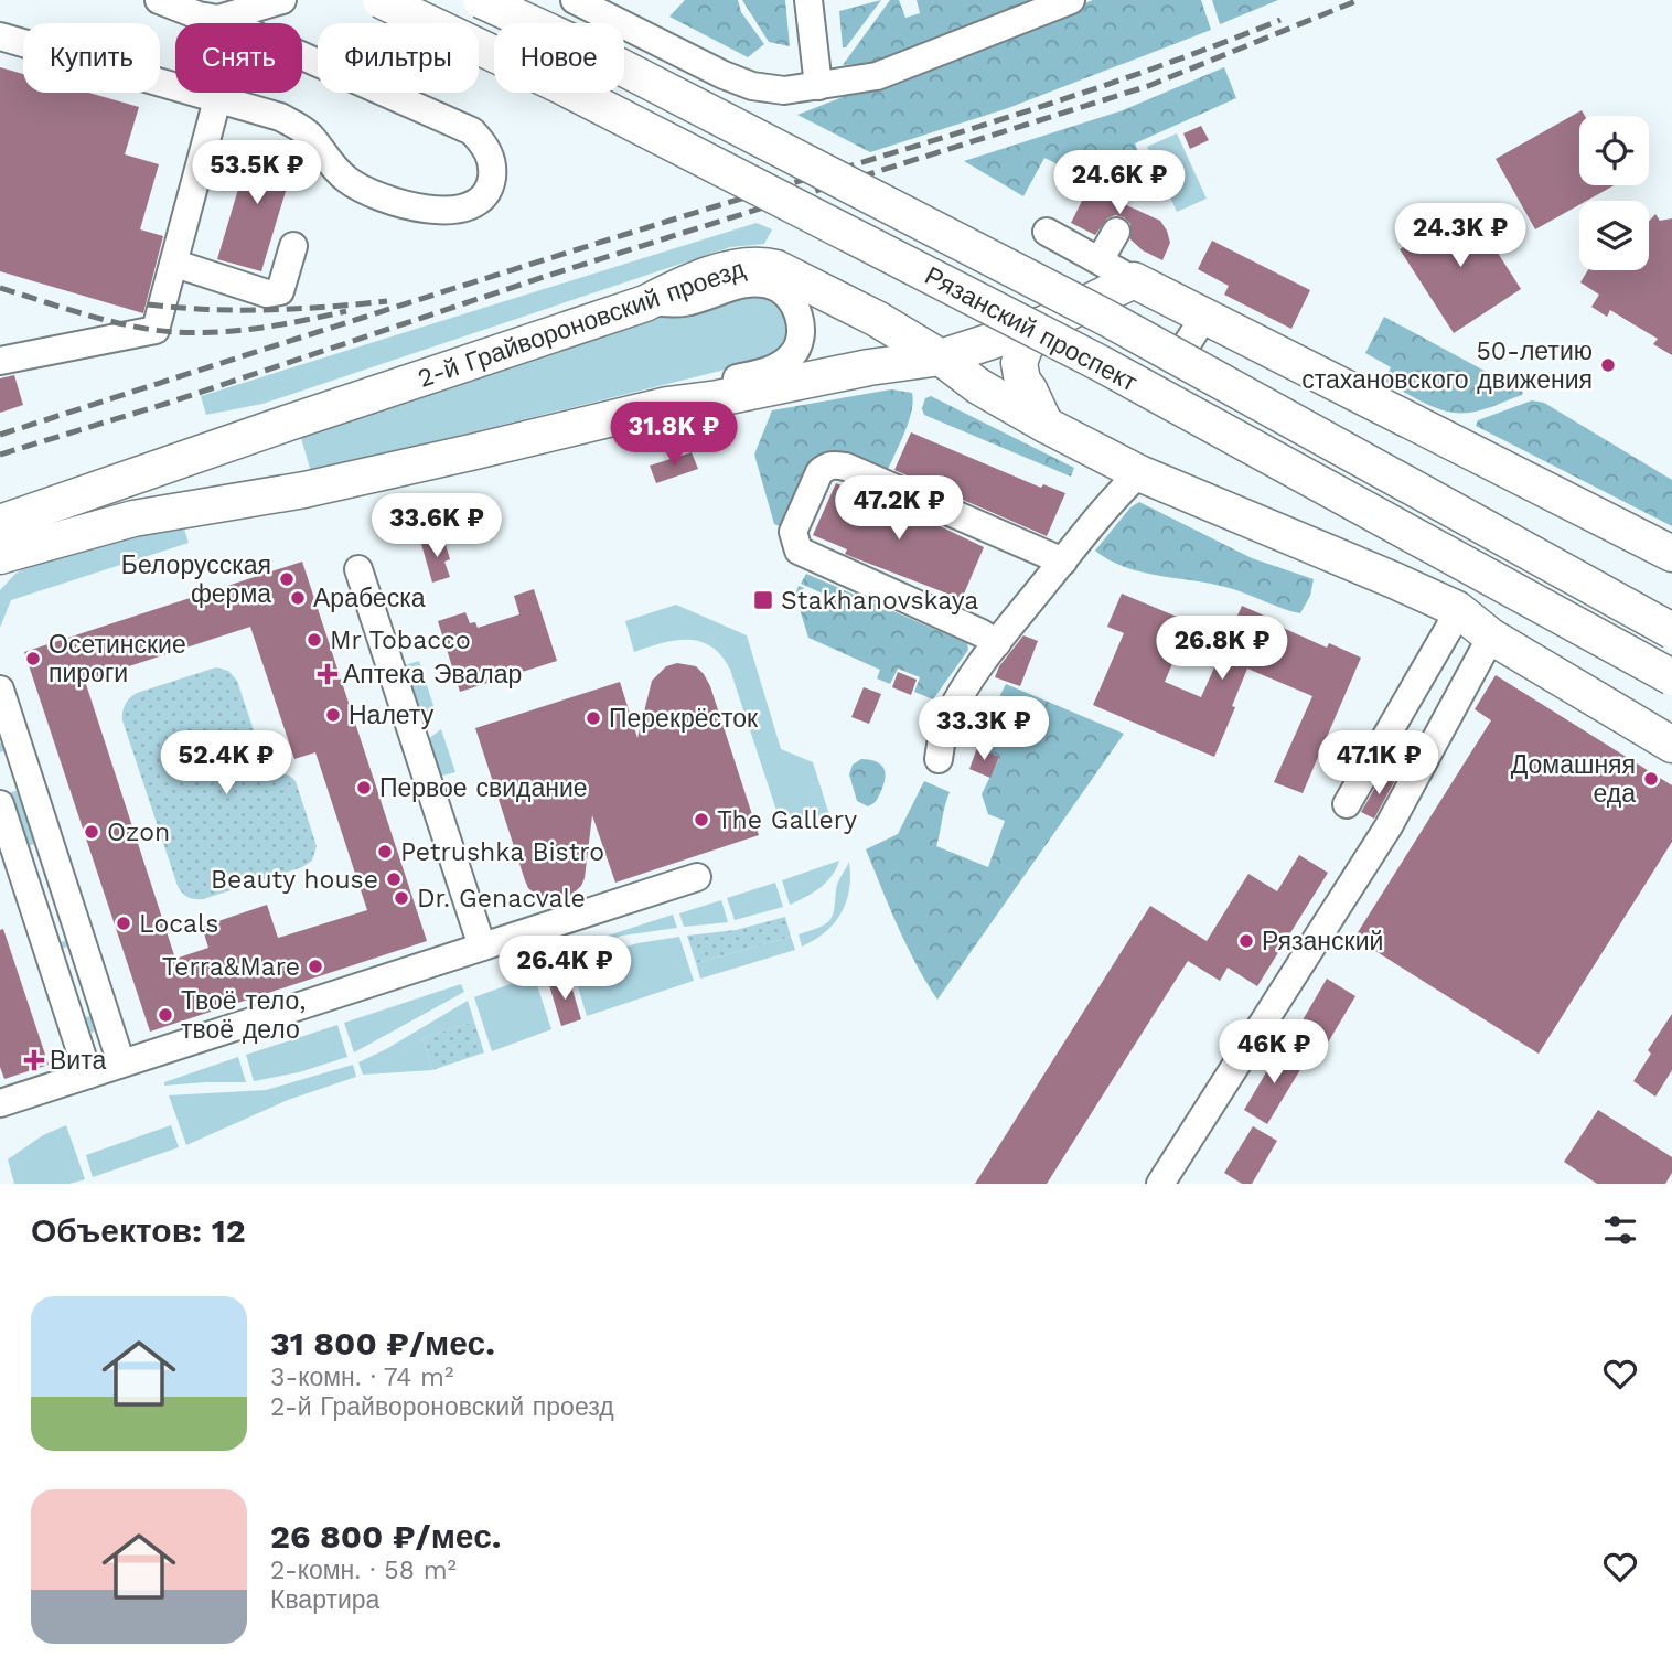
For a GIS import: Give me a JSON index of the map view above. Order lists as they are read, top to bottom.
{
  "streets": {
    "main road": ["2-й Грайвороновский проезд", "Рязанский проспект"]
  },
  "places": {
    "other": [
      "50-летию стахановского движения",
      "Белорусская ферма",
      "Арабеска",
      "Mr Tobacco",
      "Осетинские пироги",
      "Налету",
      "Перекрёсток",
      "Домашняя еда",
      "Первое свидание",
      "The Gallery",
      "Ozon",
      "Petrushka Bistro",
      "Beauty house",
      "Dr. Genacvale",
      "Locals",
      "Рязанский",
      "Terra&Mare",
      "Твоё тело, твоё дело"
    ],
    "transit": ["Stakhanovskaya"],
    "health": ["Аптека Эвалар", "Вита"]
  },
  "page": {
    "chip": [
      "Купить",
      "Снять",
      "Фильтры",
      "Новое"
    ],
    "price": [
      "53.5K ₽",
      "24.6K ₽",
      "24.3K ₽",
      "31.8K ₽",
      "47.2K ₽",
      "33.6K ₽",
      "26.8K ₽",
      "33.3K ₽",
      "52.4K ₽",
      "47.1K ₽",
      "26.4K ₽",
      "46K ₽"
    ],
    "heading": "Объектов: 12",
    "list": [
      {
        "name": "31 800 ₽/мес.",
        "note": "3-комн. · 74 m² · 2-й Грайвороновский проезд"
      },
      {
        "name": "26 800 ₽/мес.",
        "note": "2-комн. · 58 m² · Квартира"
      }
    ]
  }
}
